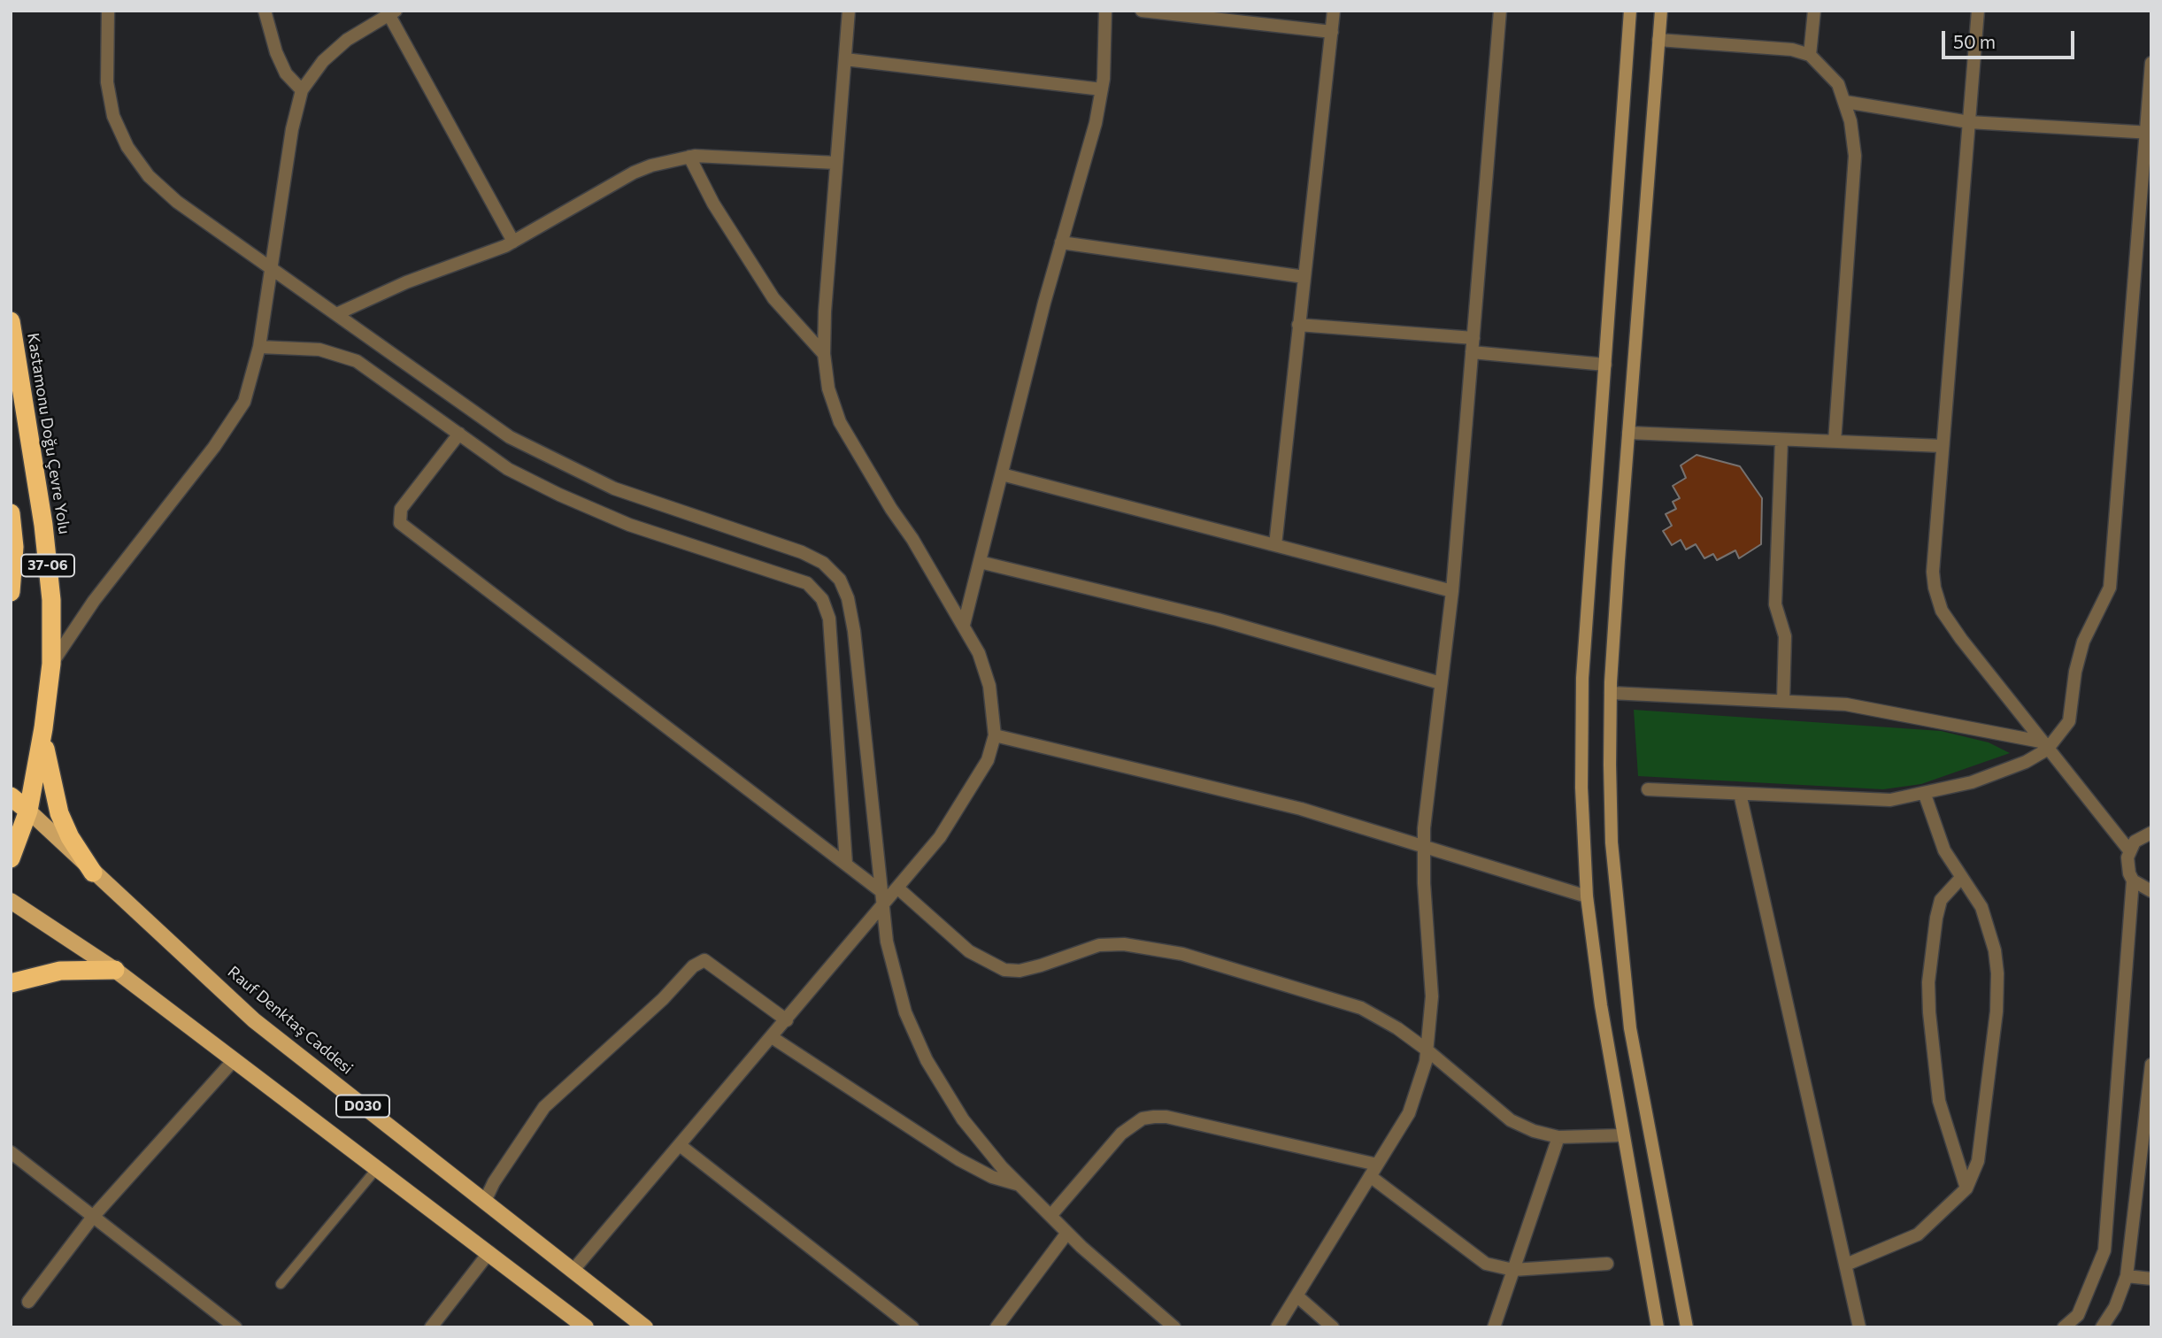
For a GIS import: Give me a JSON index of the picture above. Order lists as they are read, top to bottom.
{
  "streets": {
    "highway": ["Kastamonu Doğu Çevre Yolu", "37-06"],
    "main road": ["Rauf Denktaş Caddesi", "D030"]
  },
  "crossings": [
    ["Kastamonu Doğu Çevre Yolu", "D030"],
    ["Rauf Denktaş Caddesi", "D030"]
  ],
  "scale_bar": "50 m"
}
